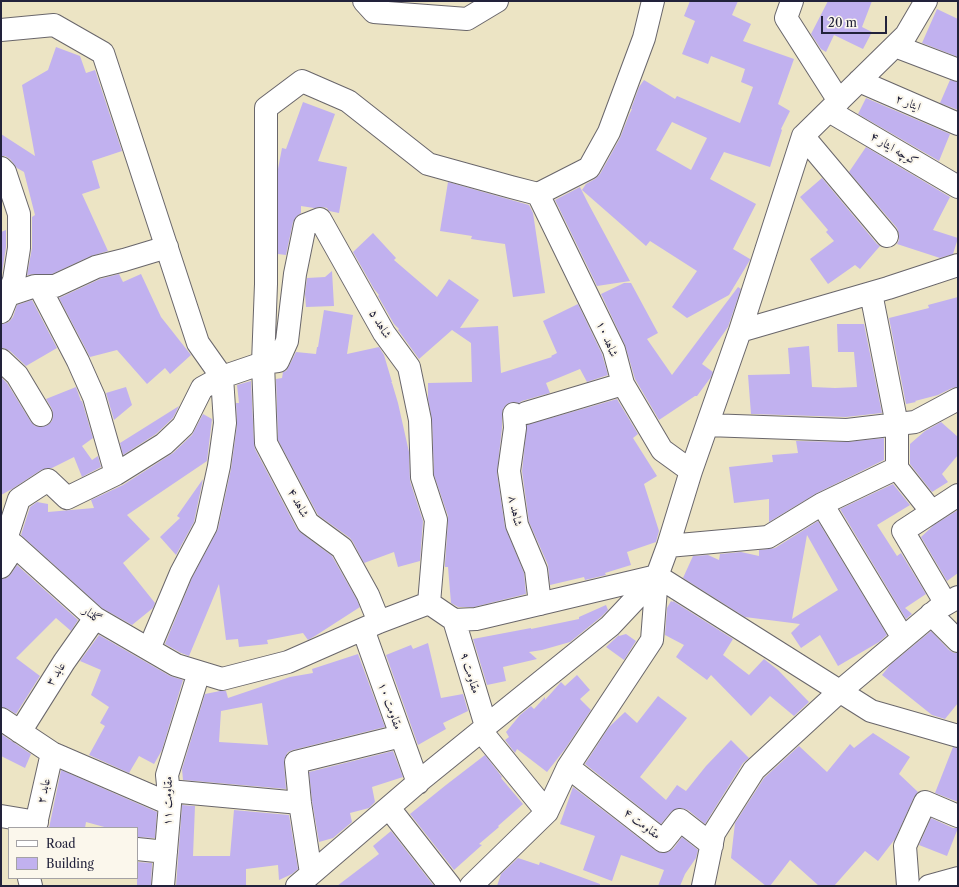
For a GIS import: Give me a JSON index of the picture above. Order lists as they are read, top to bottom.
{
  "streets": {
    "street": [
      "ایثار ۲",
      "کوچه ایثار ۴",
      "شاهد ۵",
      "شاهد ۱۰",
      "شاهد ۴",
      "شاهد ۸",
      "گلنار",
      "مقاومت ۹",
      "عابد ۳",
      "مقاومت ۱۰",
      "عابد ۲",
      "مقاومت ۱۱",
      "مقاومت ۴"
    ]
  },
  "crossings": [
    ["شاهد ۵", "شاهد ۴"],
    ["شاهد ۵", "گلنار"],
    ["شاهد ۱۰", "شاهد ۴"],
    ["شاهد ۱۰", "شاهد ۸"],
    ["شاهد ۴", "گلنار"],
    ["شاهد ۴", "مقاومت ۱۰"],
    ["گلنار", "عابد ۳"],
    ["گلنار", "مقاومت ۱۰"],
    ["گلنار", "مقاومت ۱۱"]
  ],
  "legend": ["Road", "Building"],
  "scale_bar": "20 m"
}
